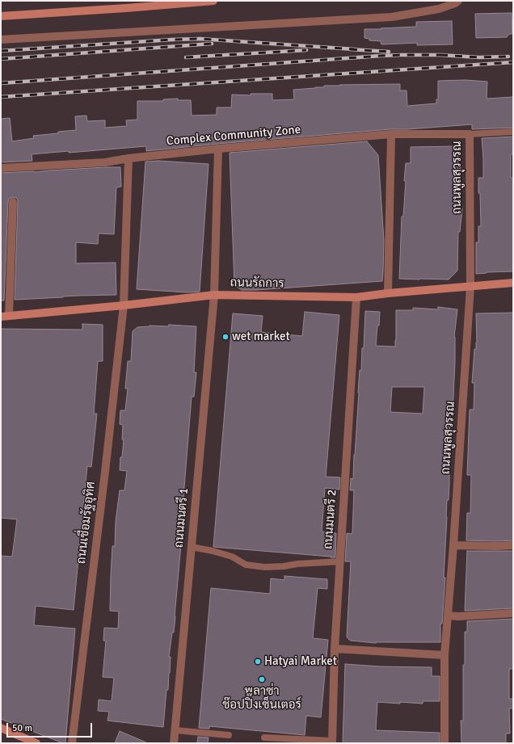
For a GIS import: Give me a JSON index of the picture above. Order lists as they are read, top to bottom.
{
  "streets": {
    "street": [
      "Complex Community Zone",
      "ถนนพูลสุวรรณ",
      "ถนนรัถการ",
      "ถนนมนตรี 1",
      "ถนนมนตรี 2",
      "ถนนเชื่อมรัฐอุทิศ"
    ]
  },
  "crossings": [
    ["Complex Community Zone", "ถนนพูลสุวรรณ"],
    ["Complex Community Zone", "ถนนมนตรี 1"],
    ["Complex Community Zone", "ถนนเชื่อมรัฐอุทิศ"],
    ["ถนนพูลสุวรรณ", "ถนนรัถการ"],
    ["ถนนรัถการ", "ถนนมนตรี 1"],
    ["ถนนรัถการ", "ถนนมนตรี 2"],
    ["ถนนรัถการ", "ถนนเชื่อมรัฐอุทิศ"]
  ],
  "places": ["wet market", "Hatyai Market", "พลาซ่า ช๊อปปิ๊งเซ็นเตอร์"],
  "scale_bar": "50 m"
}
